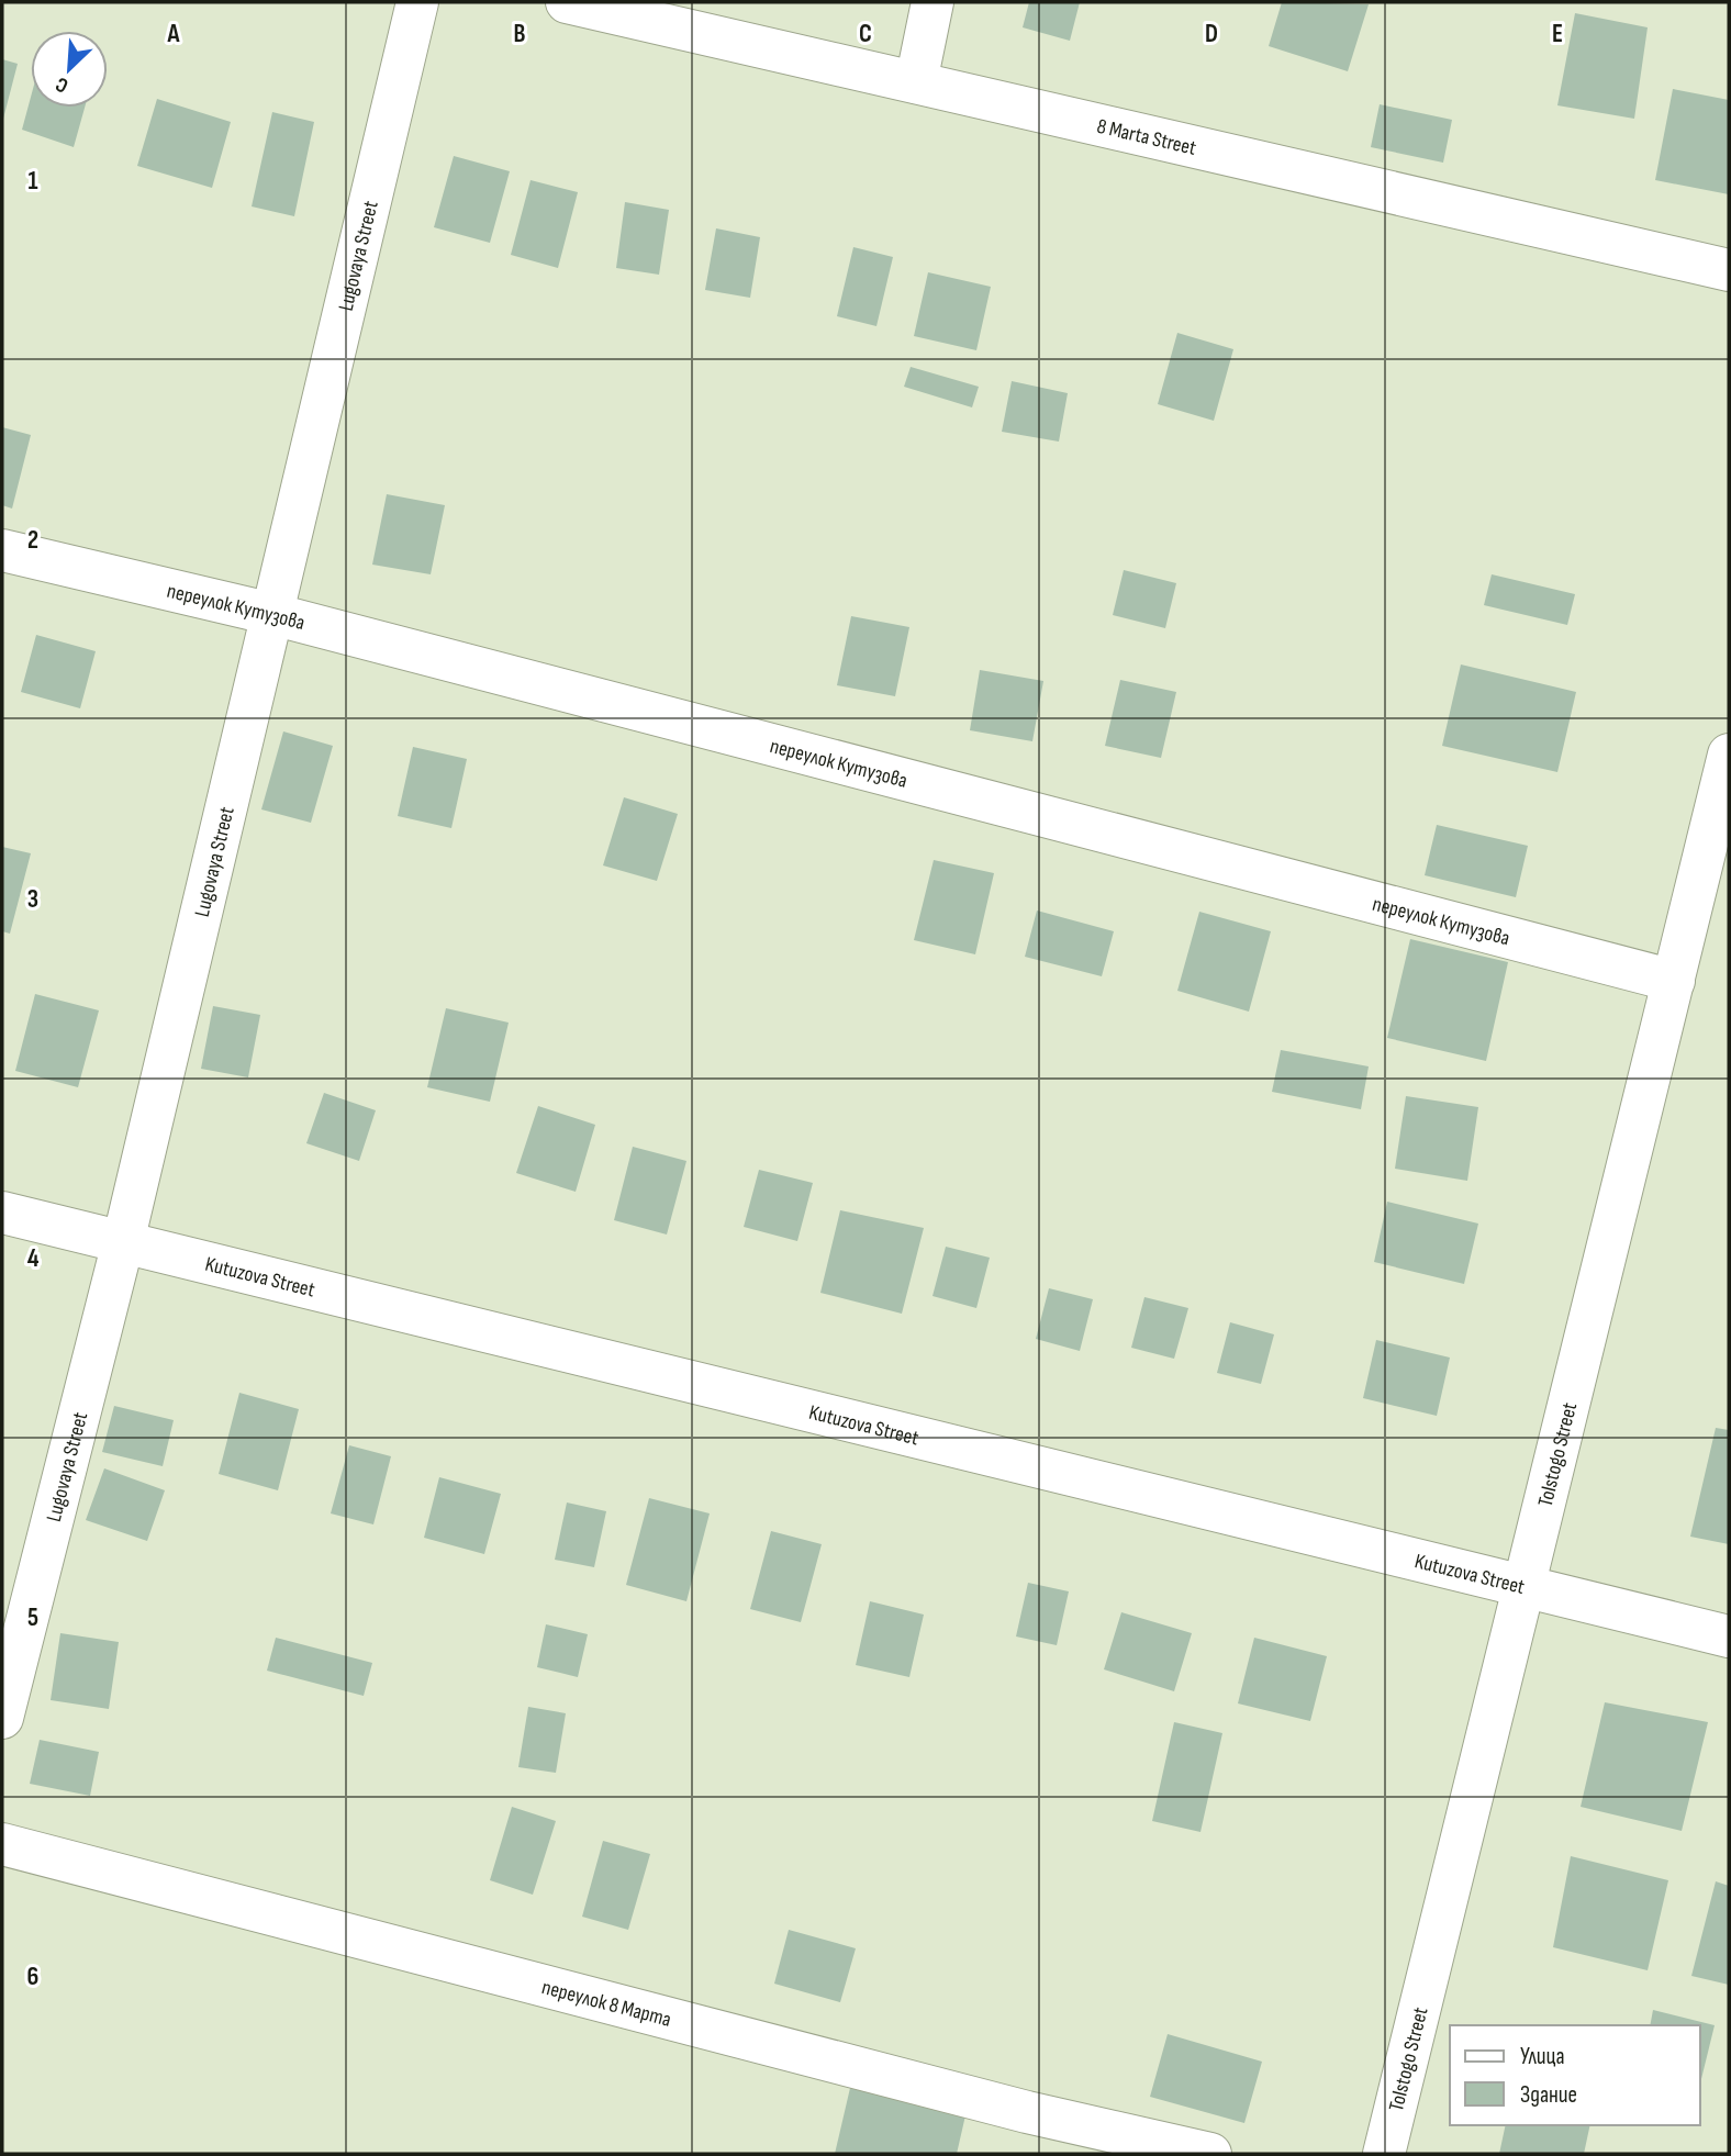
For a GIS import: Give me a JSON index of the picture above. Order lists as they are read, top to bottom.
{
  "streets": {
    "street": [
      "8 Marta Street",
      "Lugovaya Street",
      "переулок Кутузова",
      "Kutuzova Street",
      "Tolstogo Street",
      "переулок 8 Марта"
    ]
  },
  "crossings": [
    ["Lugovaya Street", "переулок Кутузова"],
    ["Lugovaya Street", "Kutuzova Street"],
    ["переулок Кутузова", "Tolstogo Street"],
    ["Kutuzova Street", "Tolstogo Street"]
  ],
  "legend": ["Улица", "Здание"],
  "north": "bottom left",
  "grid": {
    "columns": [
      "A",
      "B",
      "C",
      "D",
      "E"
    ],
    "rows": [
      "1",
      "2",
      "3",
      "4",
      "5",
      "6"
    ]
  }
}
